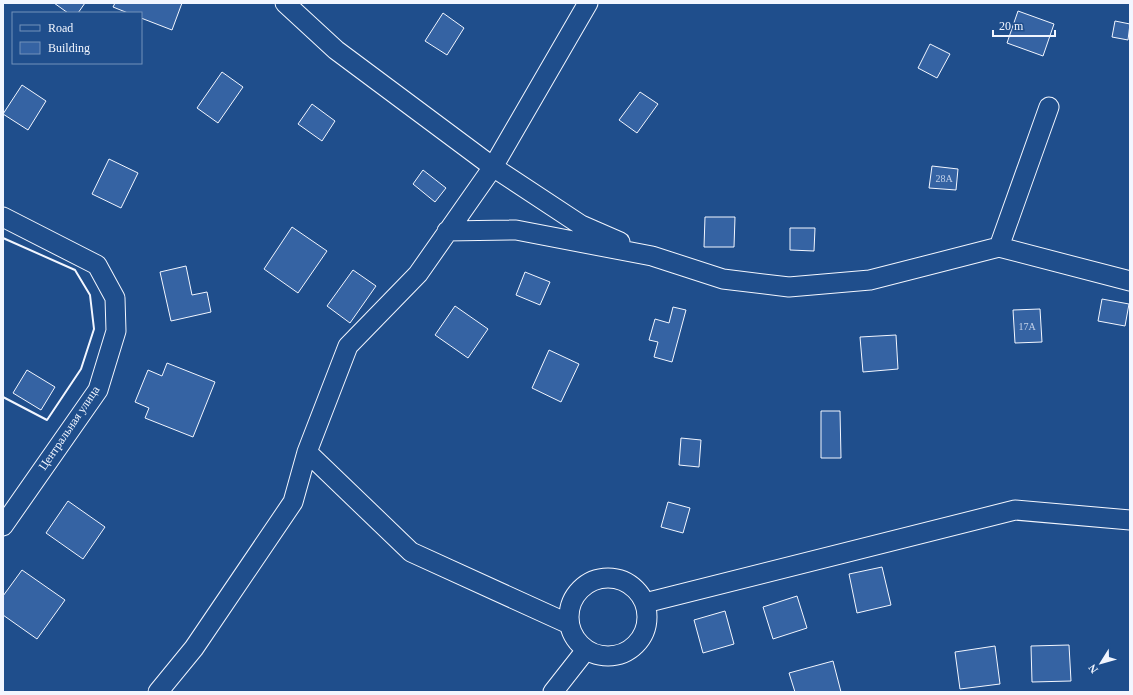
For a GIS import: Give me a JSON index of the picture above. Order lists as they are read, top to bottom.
{
  "streets": {
    "street": ["Центральная улица"]
  },
  "house_numbers": ["28А", "17А"],
  "legend": ["Road", "Building"],
  "scale_bar": "20 m",
  "north": "bottom left"
}
